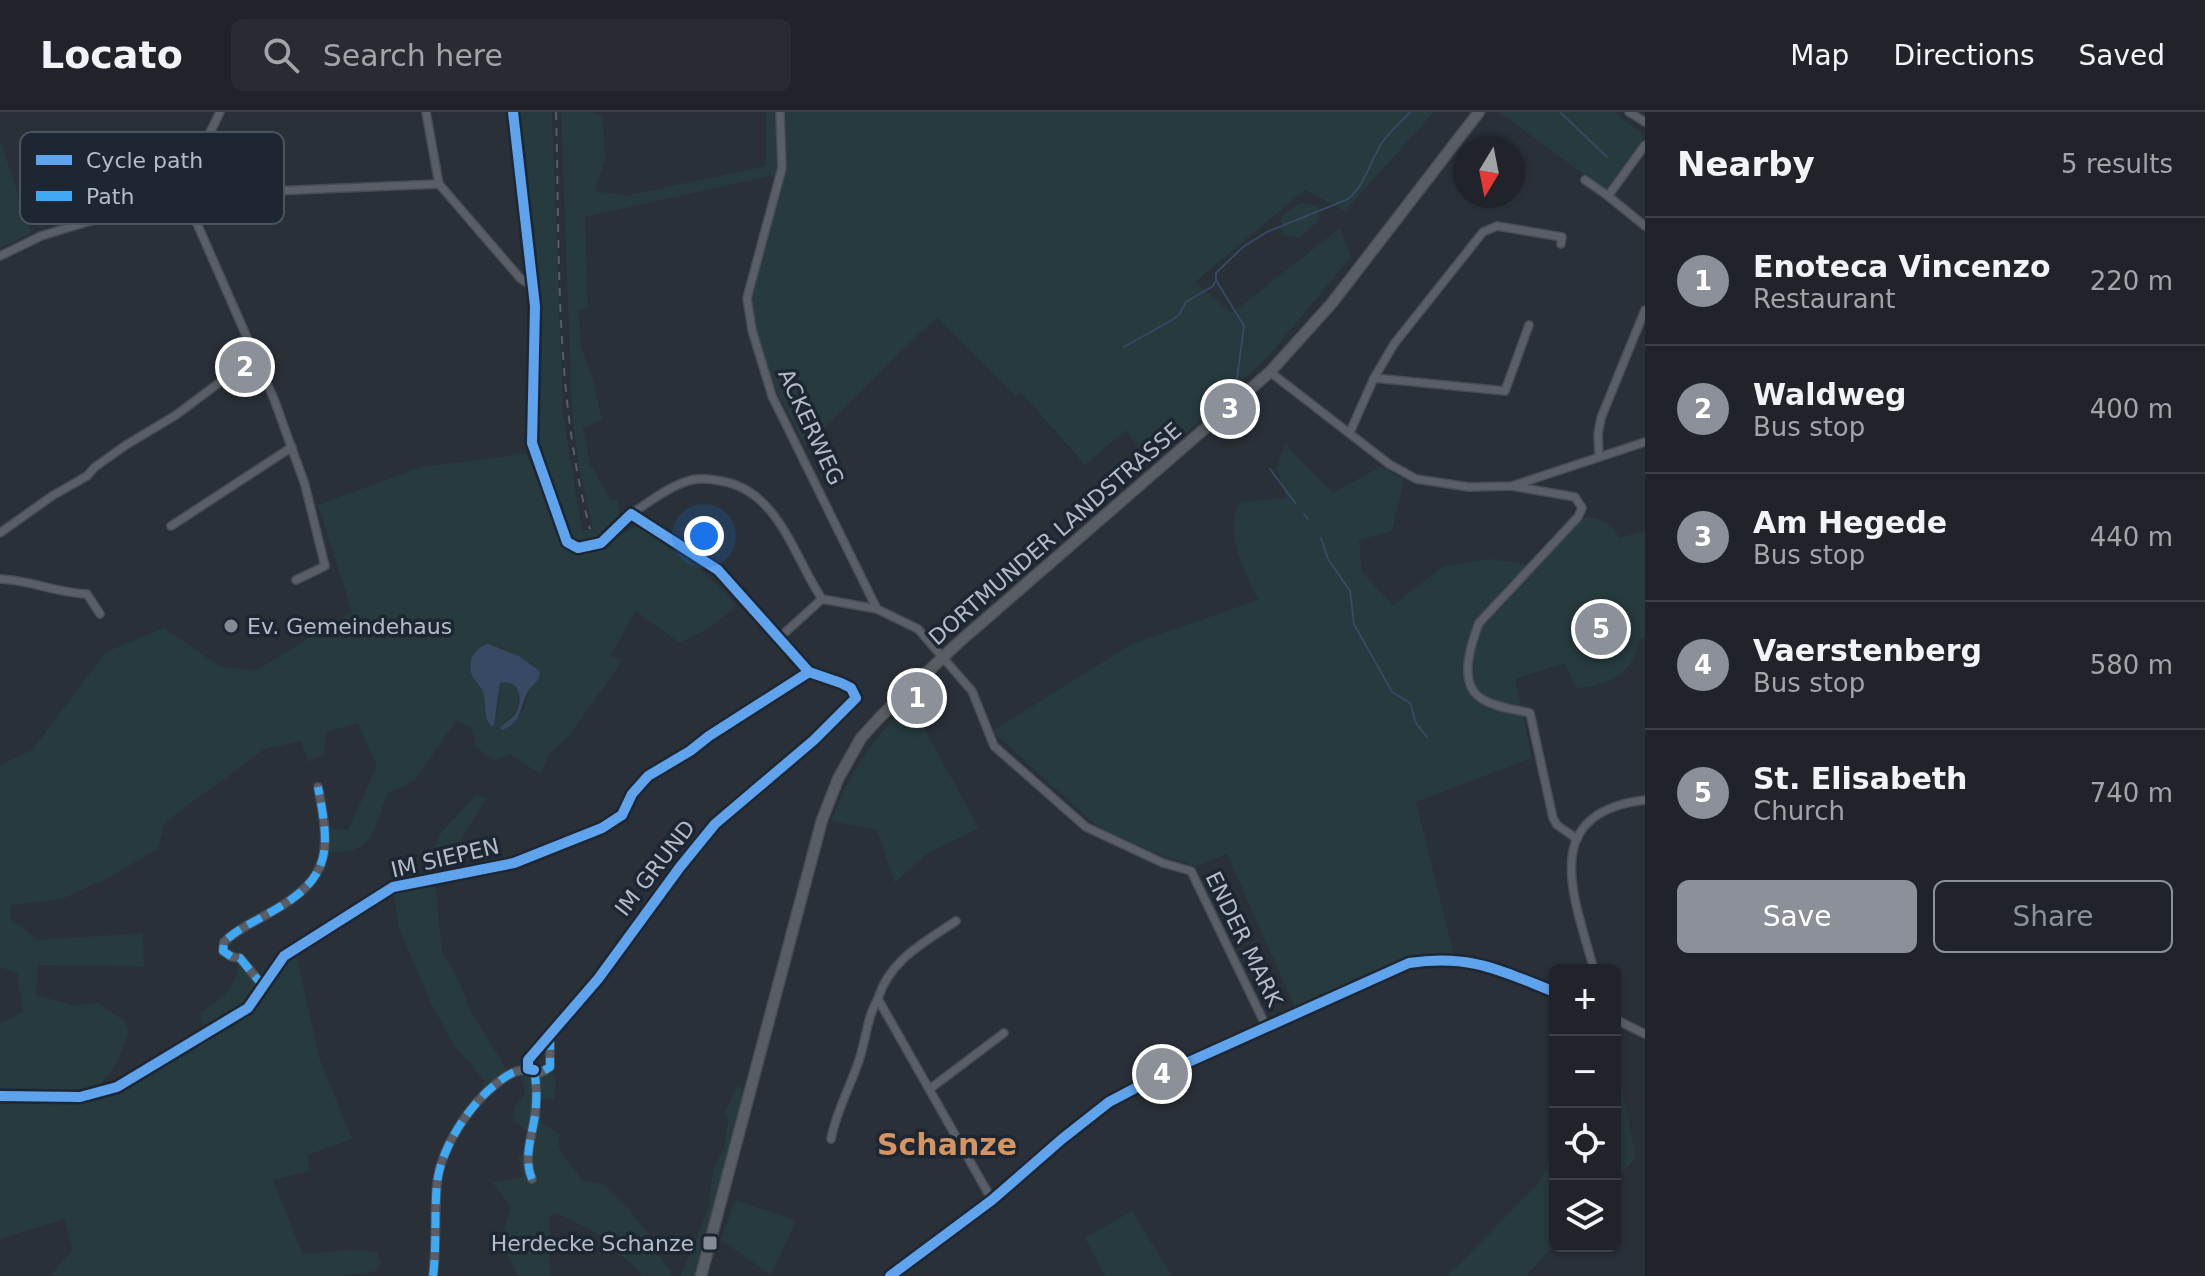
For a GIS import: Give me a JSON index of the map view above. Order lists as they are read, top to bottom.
{
  "streets": {
    "main road": ["DORTMUNDER LANDSTRASSE"],
    "street": [
      "ACKERWEG",
      "IM SIEPEN",
      "IM GRUND",
      "ENDER MARK"
    ]
  },
  "crossings": [
    ["ACKERWEG", "ENDER MARK"],
    ["DORTMUNDER LANDSTRASSE", "ENDER MARK"],
    ["IM SIEPEN", "IM GRUND"]
  ],
  "districts": ["Schanze"],
  "places": {
    "other": ["Ev. Gemeindehaus"],
    "transit": ["Herdecke Schanze"]
  },
  "legend": ["Cycle path", "Path"],
  "north": "bottom",
  "page": {
    "header": "Locato",
    "search": "Search here",
    "nav": ["Map", "Directions", "Saved"],
    "heading": ["Nearby", "5 results"],
    "list": [
      {
        "mark": "1",
        "name": "Enoteca Vincenzo",
        "note": "Restaurant",
        "value": "220 m"
      },
      {
        "mark": "2",
        "name": "Waldweg",
        "note": "Bus stop",
        "value": "400 m"
      },
      {
        "mark": "3",
        "name": "Am Hegede",
        "note": "Bus stop",
        "value": "440 m"
      },
      {
        "mark": "4",
        "name": "Vaerstenberg",
        "note": "Bus stop",
        "value": "580 m"
      },
      {
        "mark": "5",
        "name": "St. Elisabeth",
        "note": "Church",
        "value": "740 m"
      }
    ],
    "pins": [
      "2",
      "3",
      "5",
      "1",
      "4"
    ],
    "buttons": ["Save", "Share"],
    "map_buttons": ["+", "−"]
  }
}
